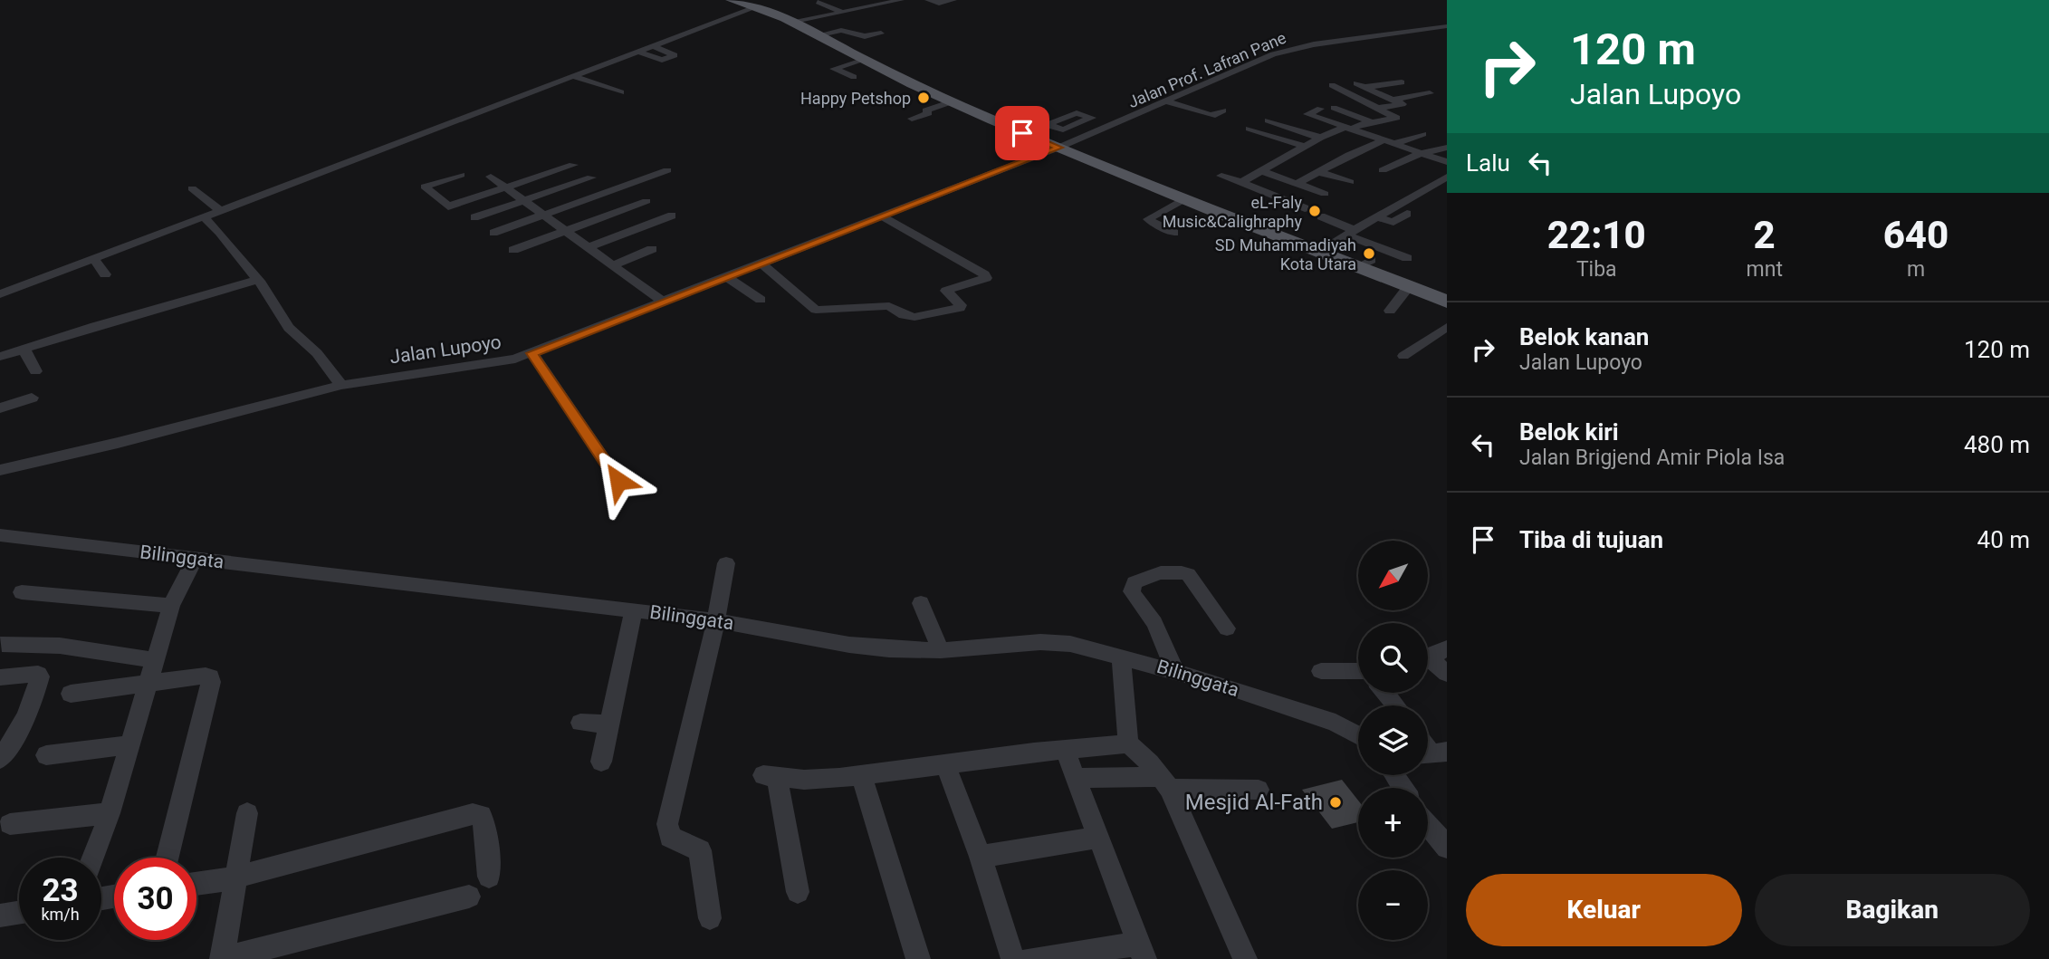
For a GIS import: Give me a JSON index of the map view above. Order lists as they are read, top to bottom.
{
  "streets": {
    "street": ["Jalan Prof. Lafran Pane", "Jalan Lupoyo", "Bilinggata"]
  },
  "crossings": [
    ["Jalan Prof. Lafran Pane", "Jalan Lupoyo"]
  ],
  "places": [
    "Happy Petshop",
    "eL-Faly Music&Calighraphy",
    "SD Muhammadiyah Kota Utara",
    "Mesjid Al-Fath"
  ],
  "north": "bottom left",
  "page": {
    "turn": ["120 m", "Jalan Lupoyo"],
    "then": "Lalu",
    "eta": [
      "22:10",
      "Tiba",
      "2",
      "mnt",
      "640",
      "m"
    ],
    "list": [
      {
        "name": "Belok kanan",
        "note": "Jalan Lupoyo",
        "value": "120 m"
      },
      {
        "name": "Belok kiri",
        "note": "Jalan Brigjend Amir Piola Isa",
        "value": "480 m"
      },
      {
        "name": "Tiba di tujuan",
        "value": "40 m"
      }
    ],
    "map_buttons": ["+", "−"],
    "speed": "23 km/h",
    "limit": "30",
    "buttons": ["Keluar", "Bagikan"]
  }
}
